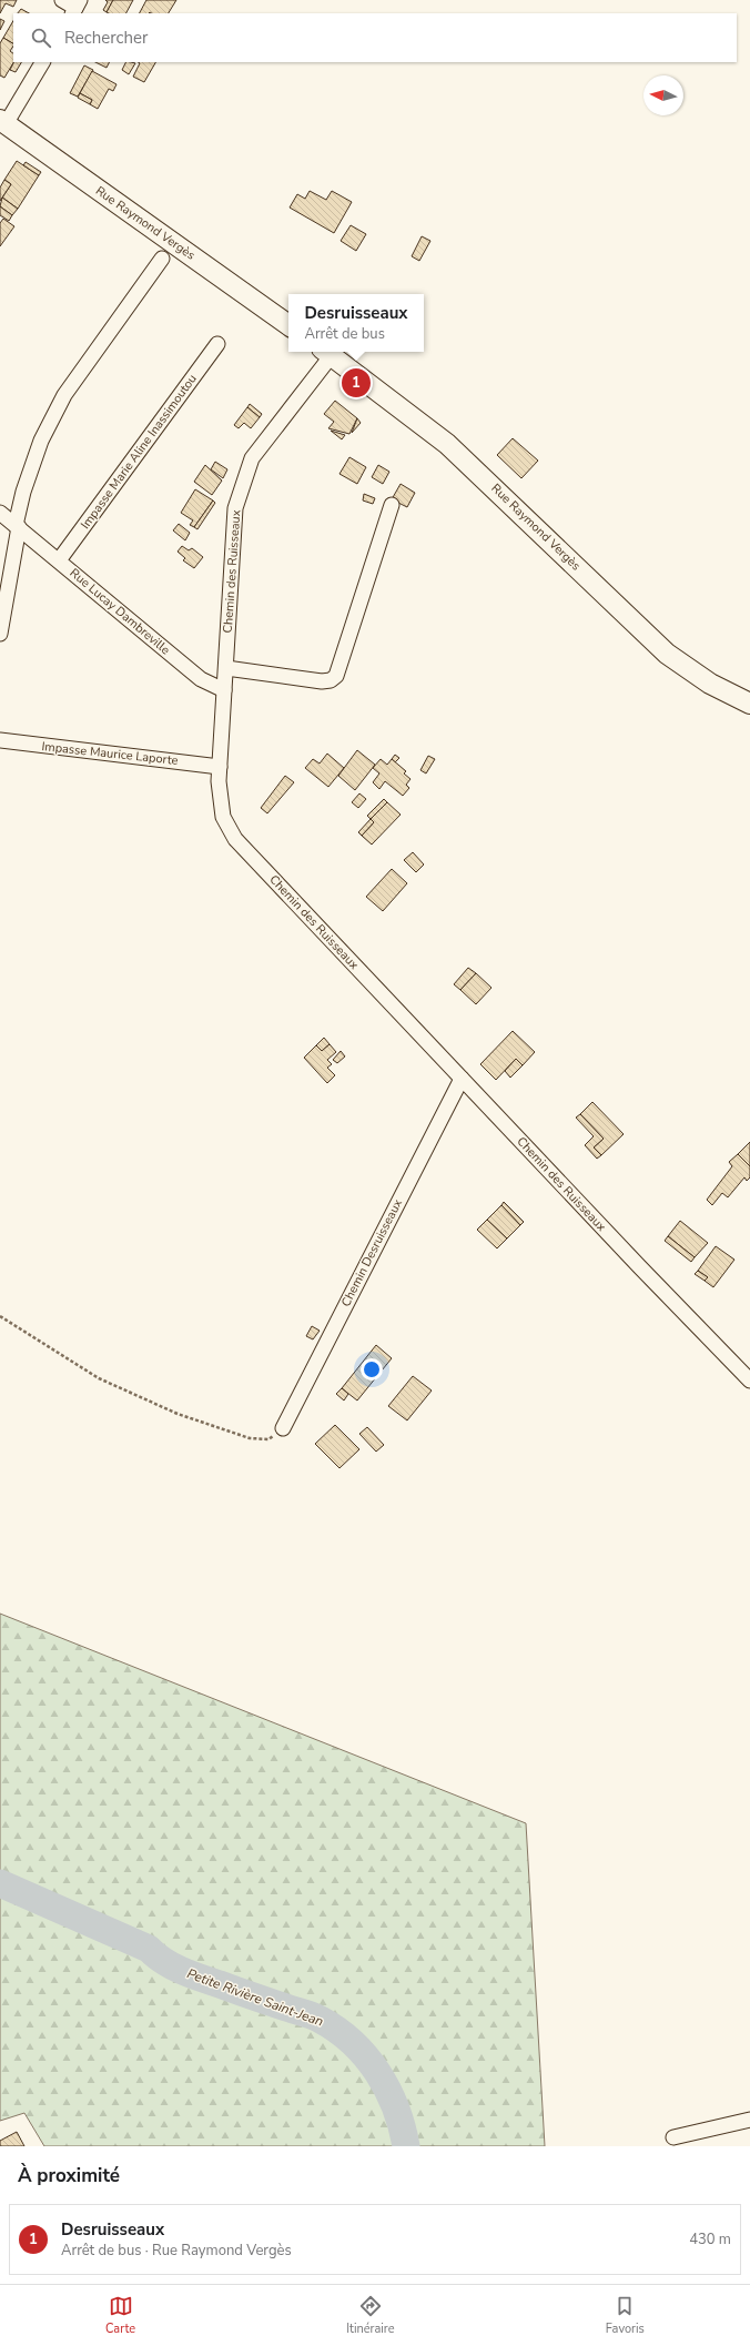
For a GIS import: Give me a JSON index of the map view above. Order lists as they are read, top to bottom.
{
  "streets": {
    "main road": ["Rue Raymond Vergès"],
    "street": [
      "Impasse Marie Aline Inassimoutou",
      "Chemin des Ruisseaux",
      "Rue Lucay Dambreville",
      "Impasse Maurice Laporte",
      "Chemin Desruisseaux"
    ]
  },
  "crossings": [
    ["Rue Raymond Vergès", "Chemin des Ruisseaux"],
    ["Impasse Marie Aline Inassimoutou", "Rue Lucay Dambreville"],
    ["Chemin des Ruisseaux", "Rue Lucay Dambreville"],
    ["Chemin des Ruisseaux", "Impasse Maurice Laporte"],
    ["Chemin des Ruisseaux", "Chemin Desruisseaux"]
  ],
  "water": ["Petite Rivière Saint-Jean"],
  "north": "left",
  "page": {
    "search": "Rechercher",
    "popup": ["Desruisseaux", "Arrêt de bus"],
    "pins": "1",
    "heading": "À proximité",
    "list": [
      {
        "mark": "1",
        "name": "Desruisseaux",
        "note": "Arrêt de bus · Rue Raymond Vergès",
        "value": "430 m"
      }
    ],
    "nav": ["Carte", "Itinéraire", "Favoris"]
  }
}
